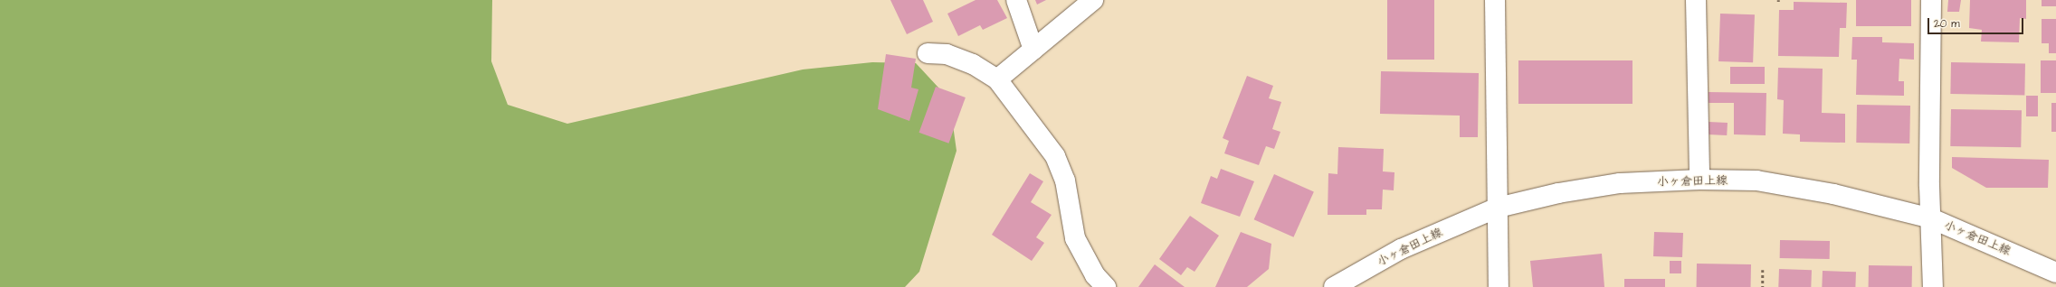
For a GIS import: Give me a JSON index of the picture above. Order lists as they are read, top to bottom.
{
  "streets": {
    "street": ["小ヶ倉田上線"]
  },
  "scale_bar": "20 m"
}
